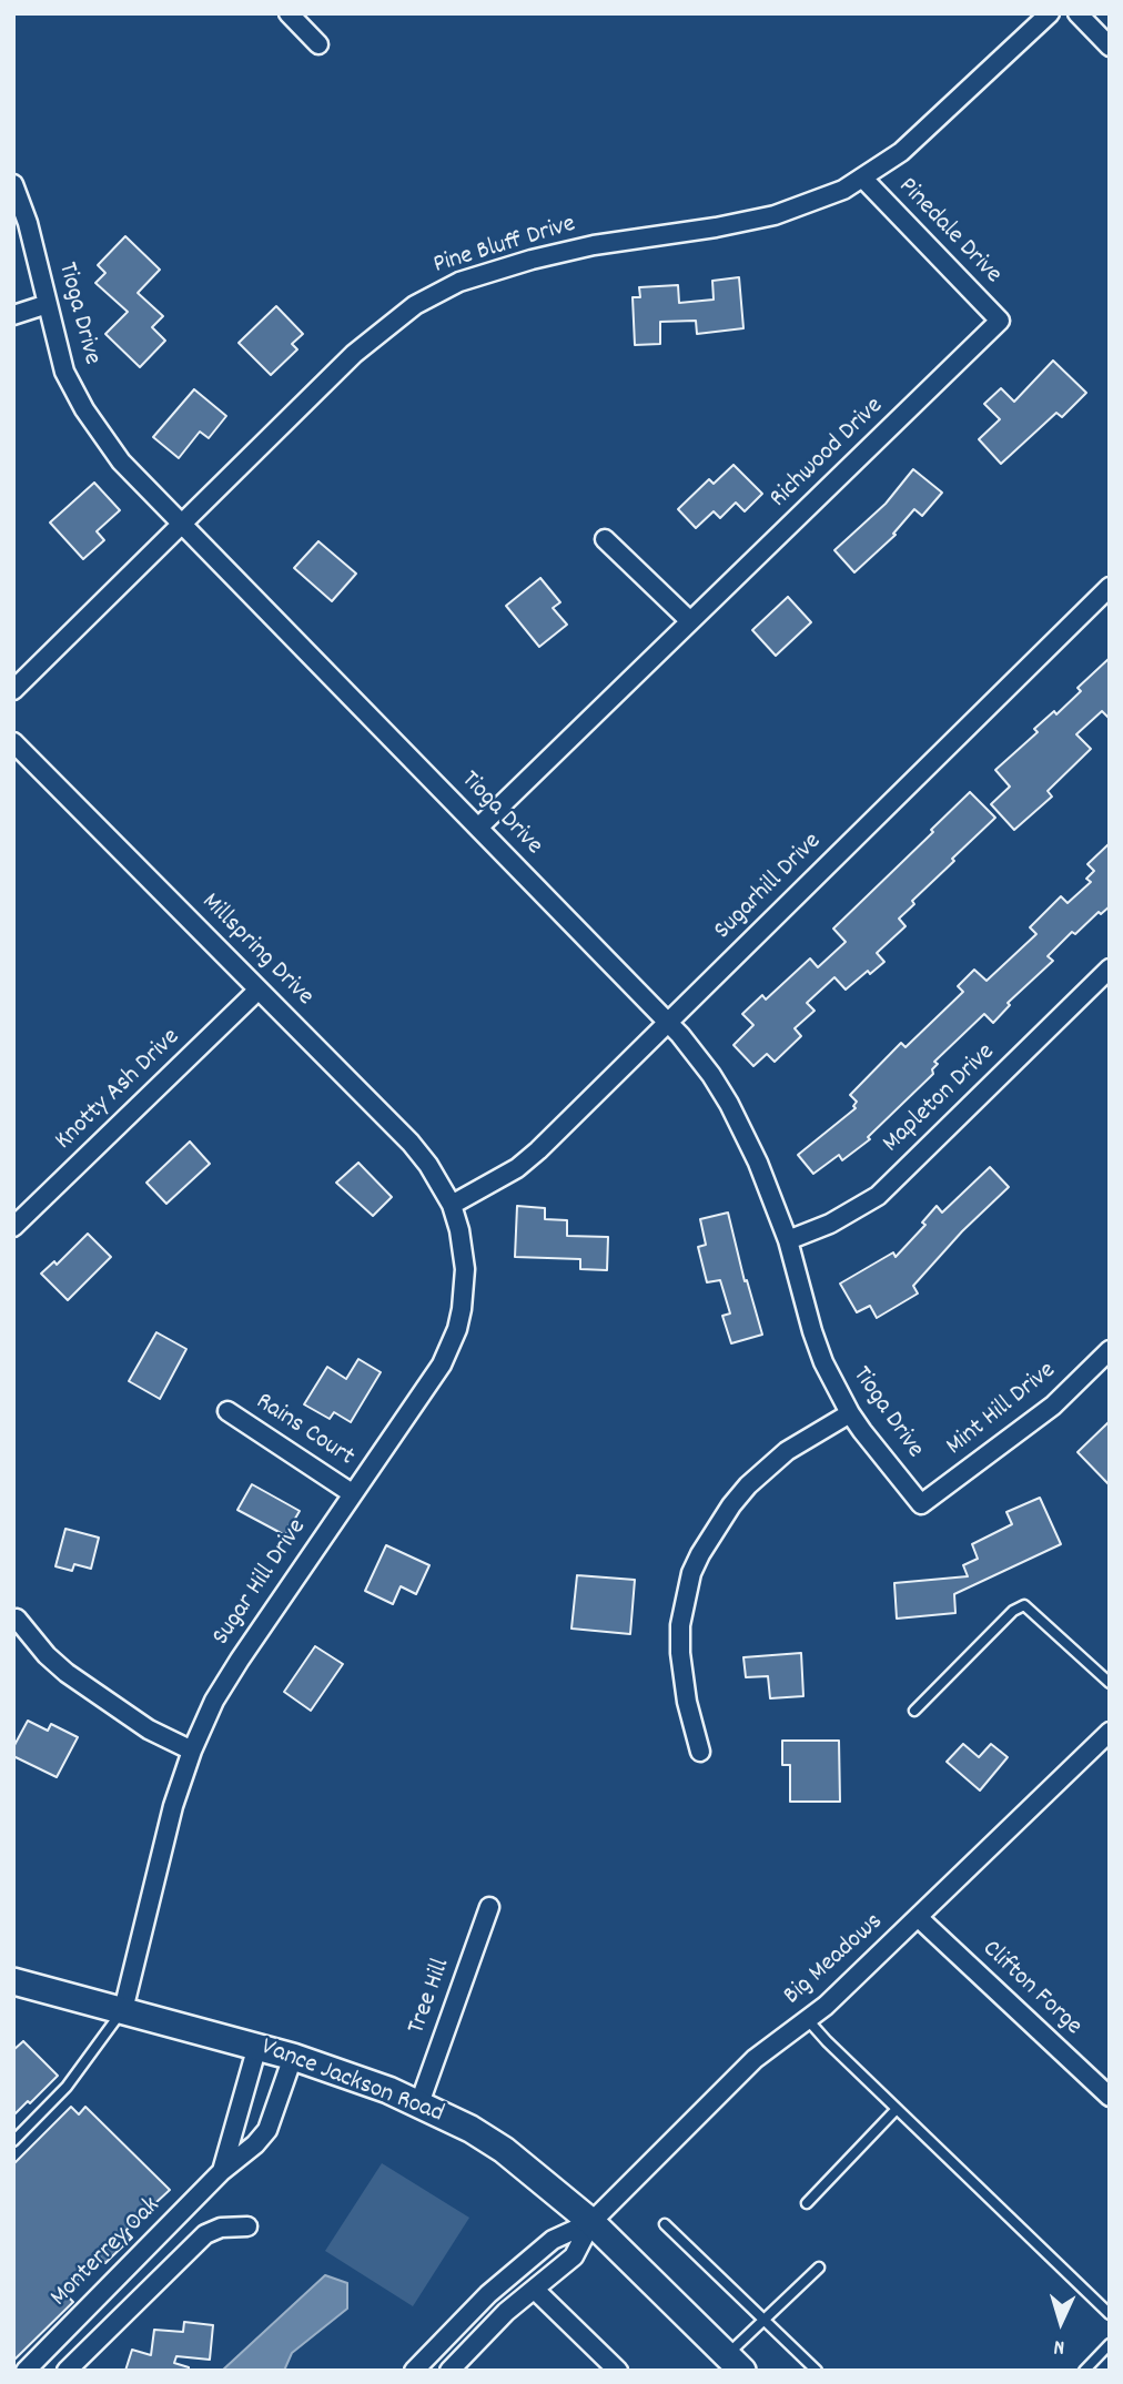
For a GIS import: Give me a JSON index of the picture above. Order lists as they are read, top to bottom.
{
  "streets": {
    "main road": ["Vance Jackson Road"],
    "street": [
      "Pinedale Drive",
      "Pine Bluff Drive",
      "Tioga Drive",
      "Richwood Drive",
      "Sugarhill Drive",
      "Millspring Drive",
      "Knotty Ash Drive",
      "Mapleton Drive",
      "Mint Hill Drive",
      "Rains Court",
      "Sugar Hill Drive",
      "Big Meadows",
      "Clifton Forge",
      "Tree Hill",
      "Monterrey Oak"
    ]
  },
  "crossings": [
    ["Pinedale Drive", "Pine Bluff Drive"],
    ["Pinedale Drive", "Richwood Drive"],
    ["Pine Bluff Drive", "Tioga Drive"],
    ["Tioga Drive", "Richwood Drive"],
    ["Tioga Drive", "Sugarhill Drive"],
    ["Tioga Drive", "Mapleton Drive"],
    ["Tioga Drive", "Mint Hill Drive"],
    ["Sugarhill Drive", "Millspring Drive"],
    ["Sugarhill Drive", "Sugar Hill Drive"],
    ["Millspring Drive", "Knotty Ash Drive"],
    ["Millspring Drive", "Sugar Hill Drive"],
    ["Rains Court", "Sugar Hill Drive"],
    ["Sugar Hill Drive", "Vance Jackson Road"],
    ["Big Meadows", "Clifton Forge"],
    ["Big Meadows", "Vance Jackson Road"],
    ["Tree Hill", "Vance Jackson Road"],
    ["Vance Jackson Road", "Monterrey Oak"]
  ],
  "north": "bottom"
}
